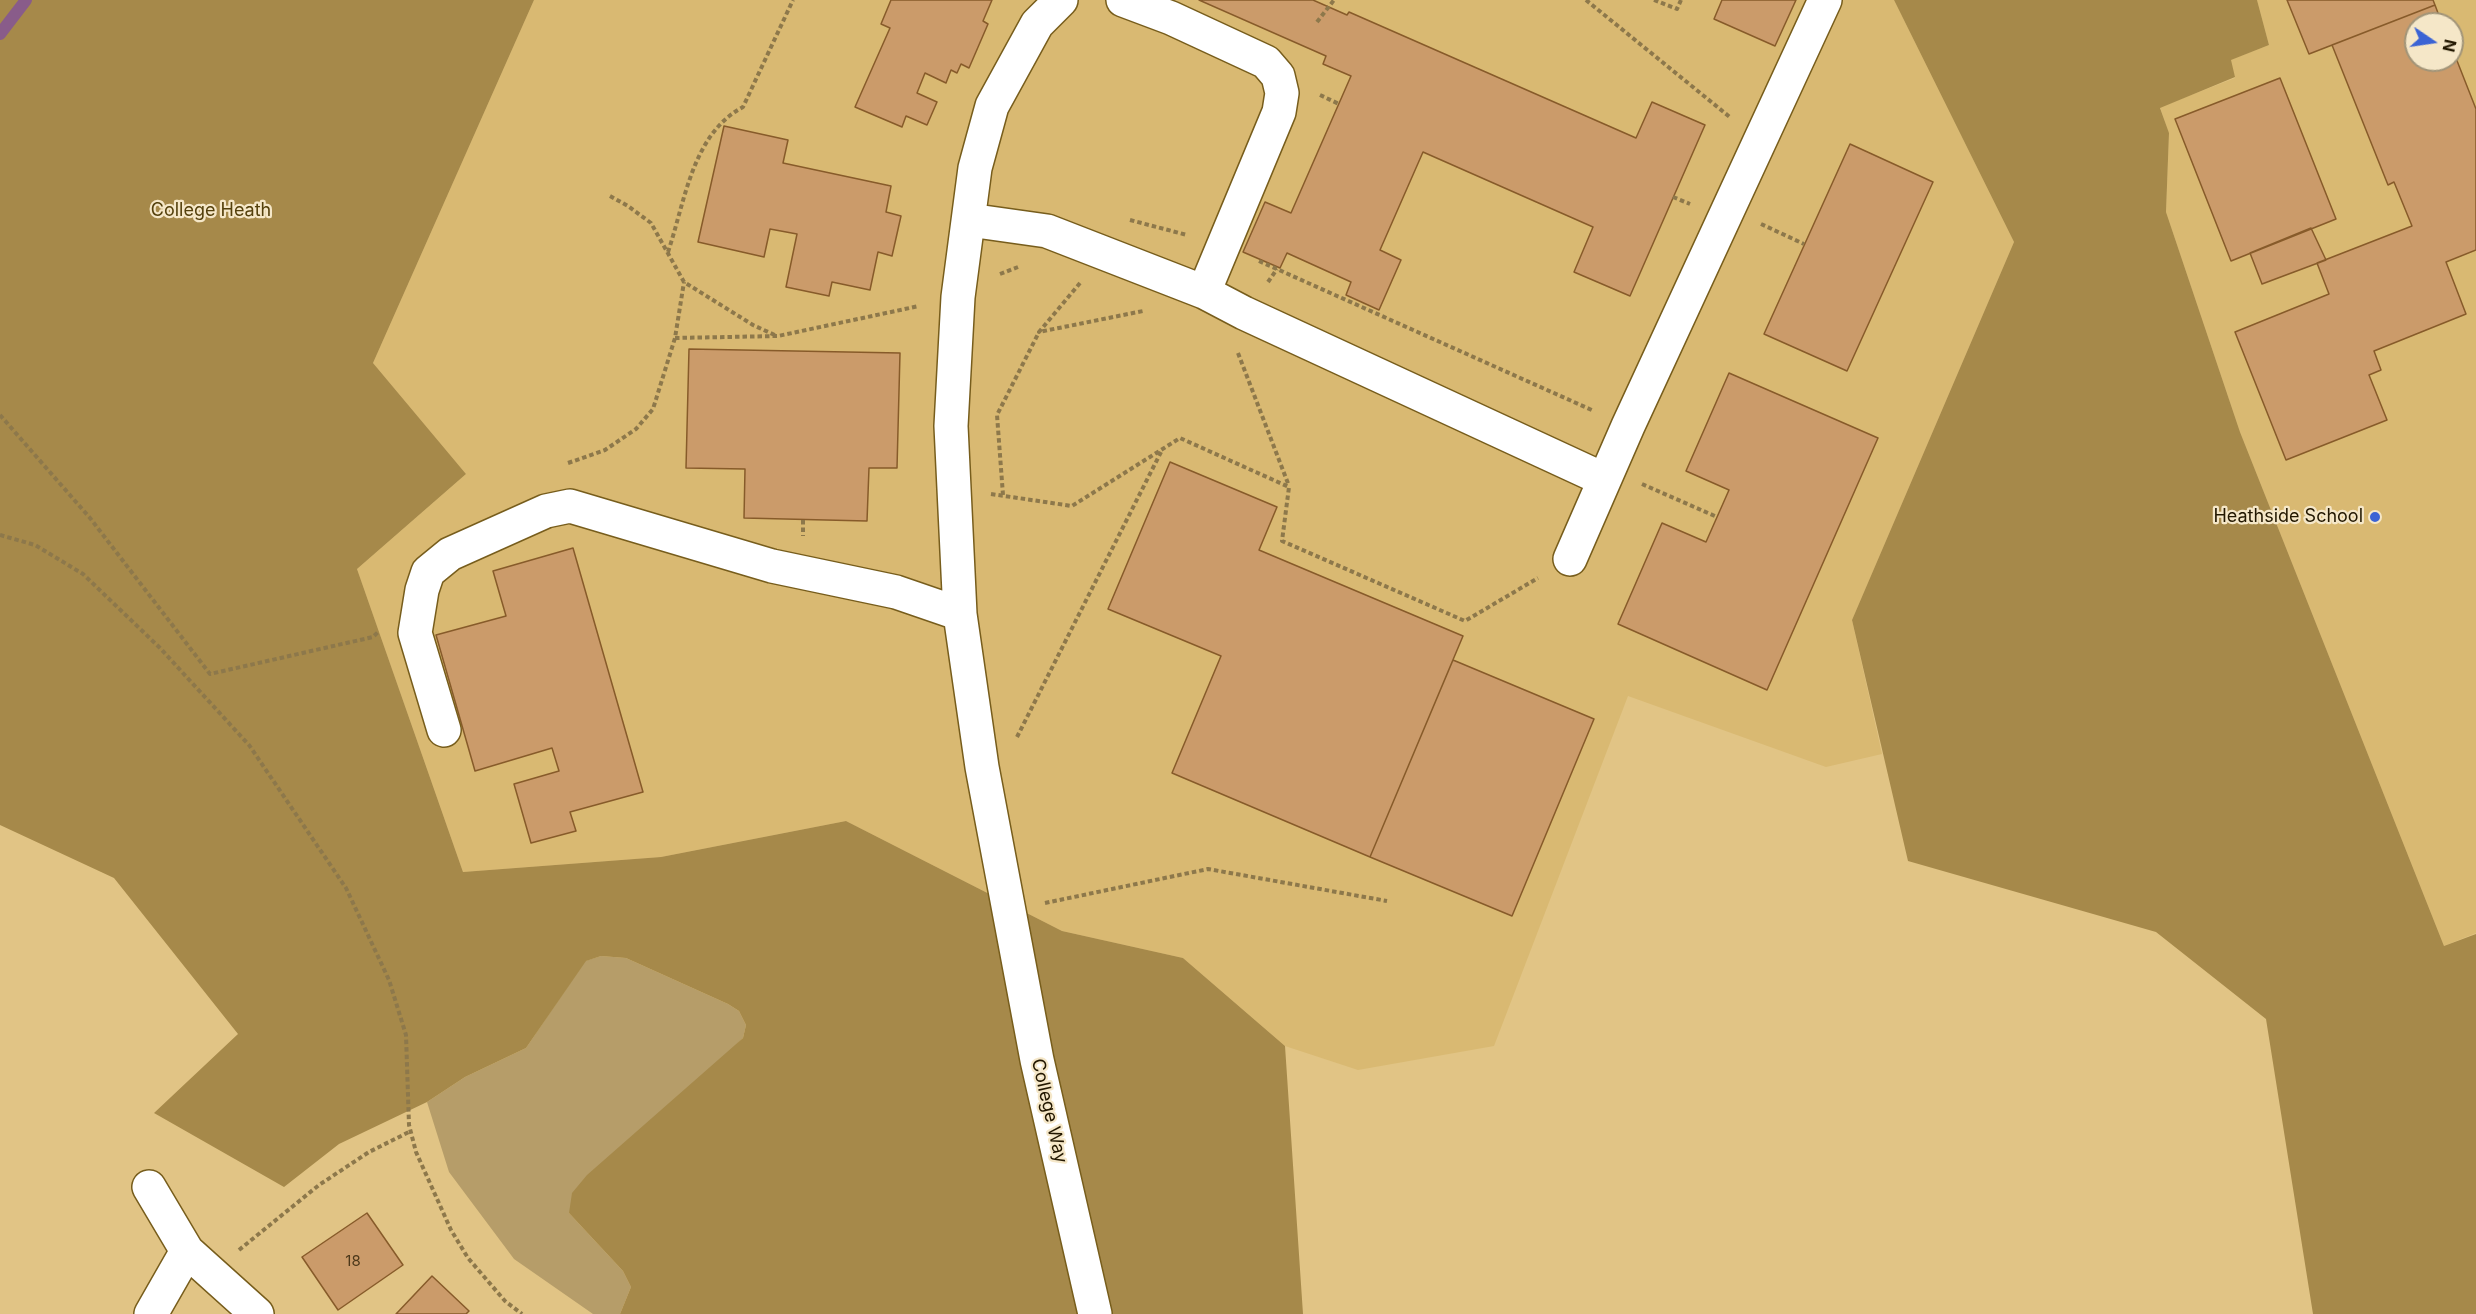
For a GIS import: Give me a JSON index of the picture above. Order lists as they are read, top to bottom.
{
  "streets": {
    "street": ["College Way"]
  },
  "parks": ["College Heath"],
  "places": ["Heathside School"],
  "house_numbers": ["18"],
  "north": "right"
}
